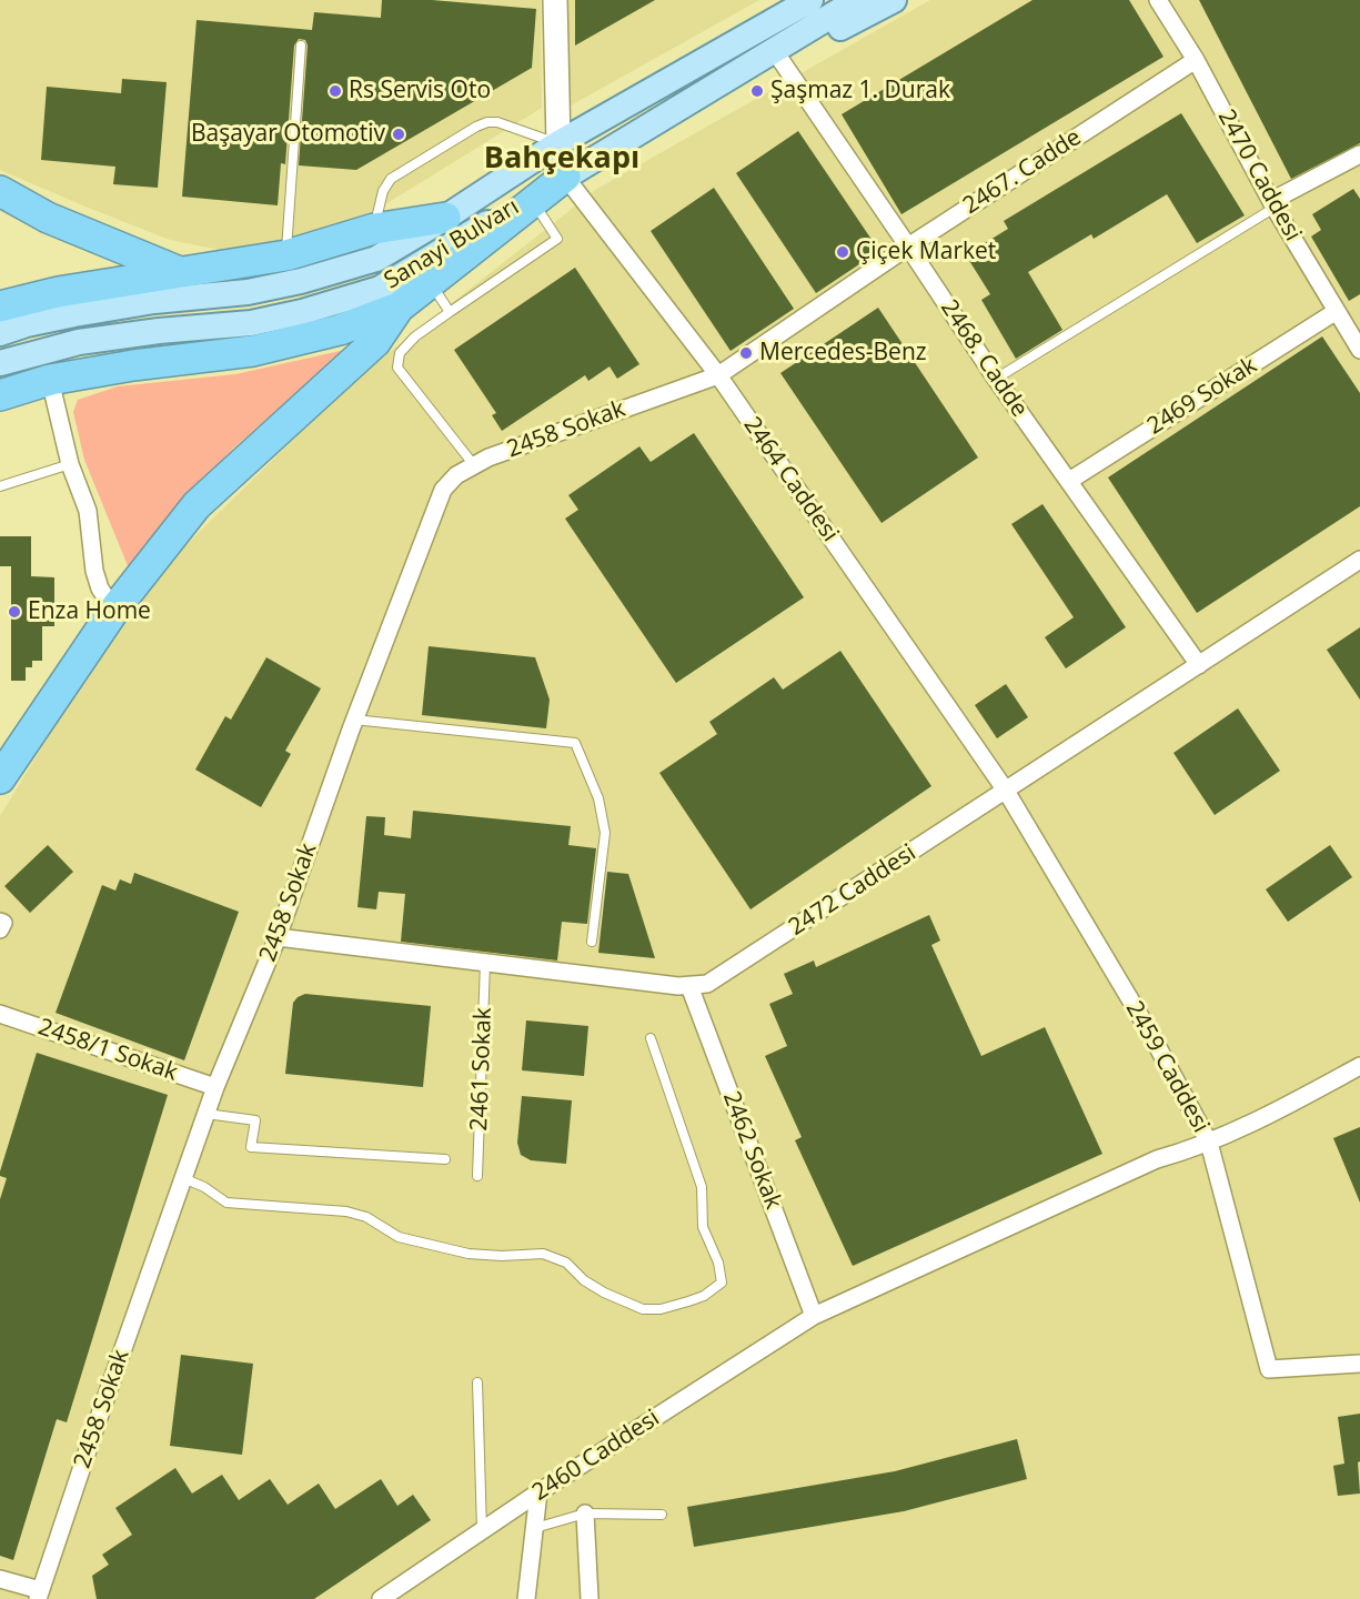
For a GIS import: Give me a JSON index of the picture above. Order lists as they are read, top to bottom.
{
  "streets": {
    "main road": ["Sanayi Bulvarı"],
    "street": [
      "2467. Cadde",
      "2470 Caddesi",
      "2468. Cadde",
      "2469 Sokak",
      "2458 Sokak",
      "2464 Caddesi",
      "2472 Caddesi",
      "2458/1 Sokak",
      "2459 Caddesi",
      "2462 Sokak",
      "2460 Caddesi"
    ],
    "lane": ["2461 Sokak"]
  },
  "crossings": [
    ["2467. Cadde", "2470 Caddesi"],
    ["2467. Cadde", "2468. Cadde"],
    ["2467. Cadde", "2458 Sokak"],
    ["2467. Cadde", "2464 Caddesi"],
    ["2470 Caddesi", "2469 Sokak"],
    ["Sanayi Bulvarı", "2468. Cadde"],
    ["Sanayi Bulvarı", "2464 Caddesi"],
    ["2468. Cadde", "2469 Sokak"],
    ["2468. Cadde", "2472 Caddesi"],
    ["2458 Sokak", "2464 Caddesi"],
    ["2458 Sokak", "2472 Caddesi"],
    ["2458 Sokak", "2458/1 Sokak"],
    ["2464 Caddesi", "2472 Caddesi"],
    ["2464 Caddesi", "2459 Caddesi"],
    ["2472 Caddesi", "2459 Caddesi"],
    ["2472 Caddesi", "2461 Sokak"],
    ["2472 Caddesi", "2462 Sokak"],
    ["2459 Caddesi", "2460 Caddesi"],
    ["2462 Sokak", "2460 Caddesi"]
  ],
  "districts": ["Bahçekapı"],
  "places": [
    "Rs Servis Oto",
    "Şaşmaz 1. Durak",
    "Başayar Otomotiv",
    "Çiçek Market",
    "Mercedes-Benz",
    "Enza Home"
  ]
}
